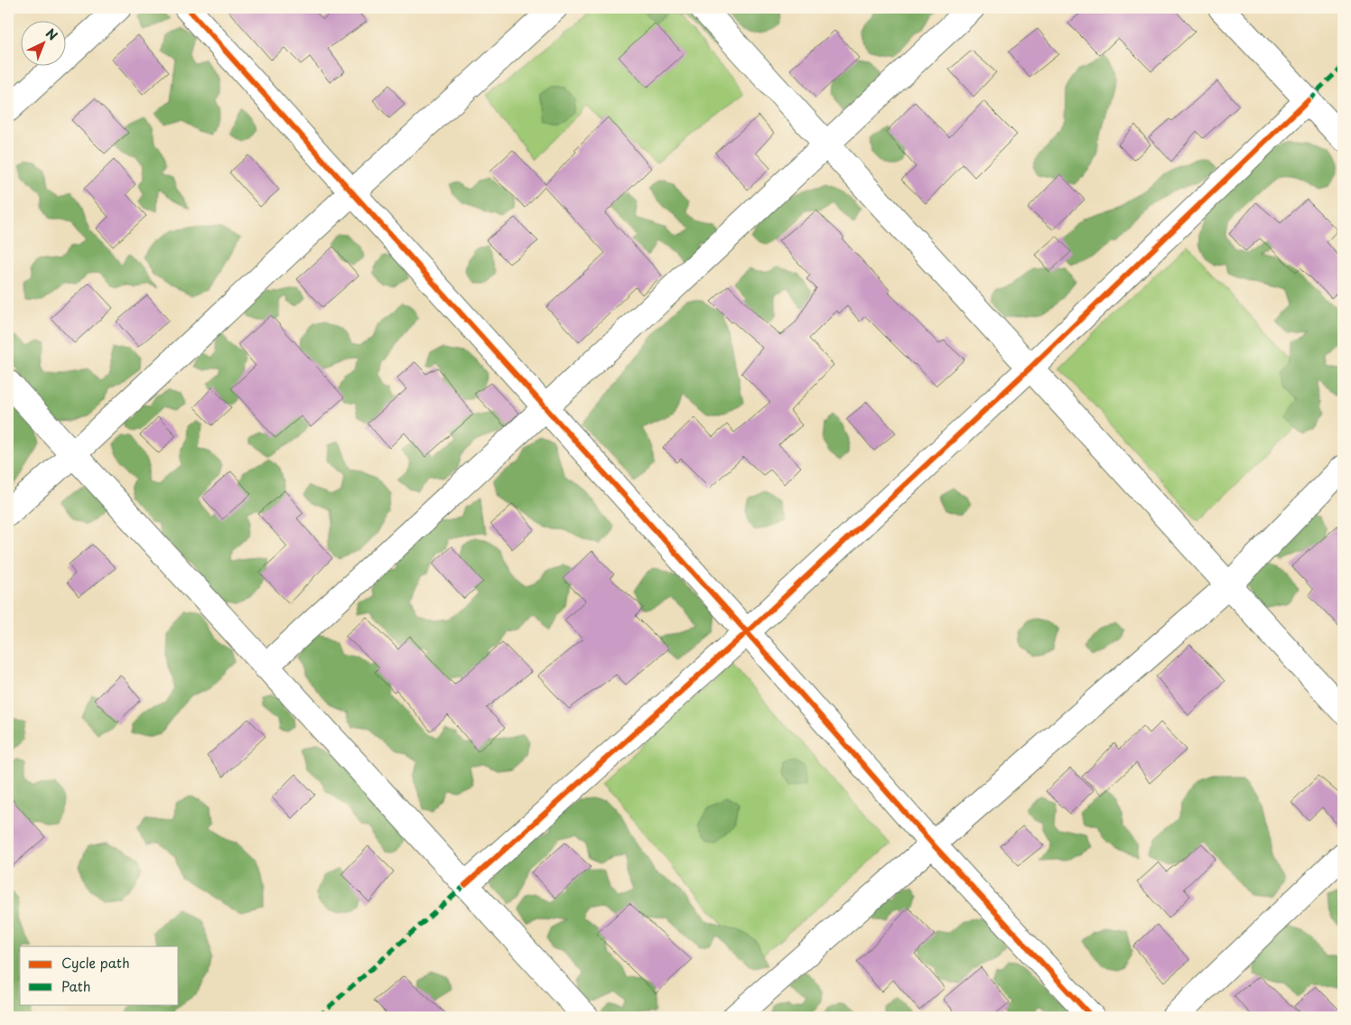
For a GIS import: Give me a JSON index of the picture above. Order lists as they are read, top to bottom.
{
  "legend": ["Cycle path", "Path"],
  "north": "top right"
}
